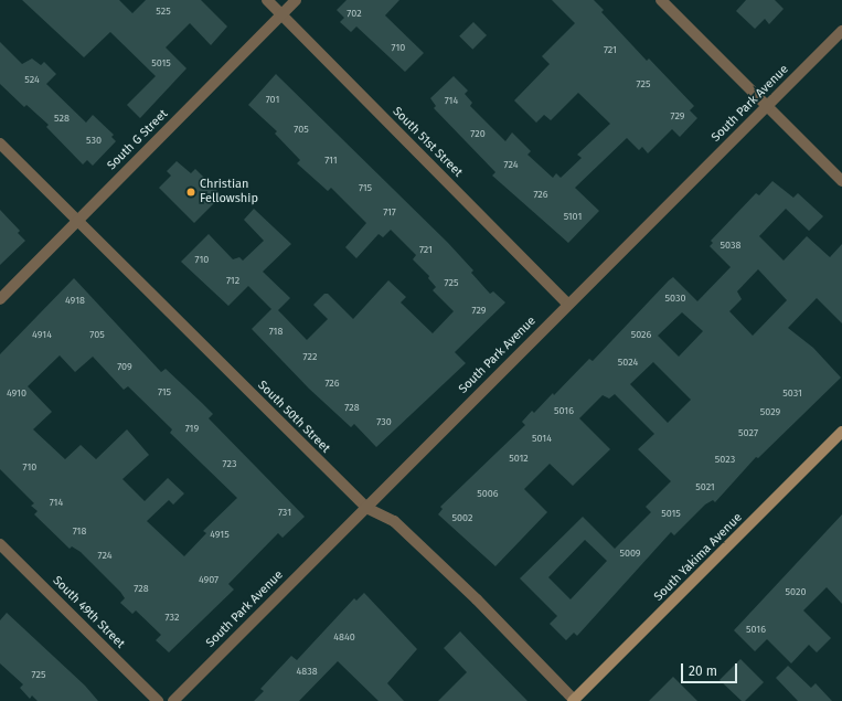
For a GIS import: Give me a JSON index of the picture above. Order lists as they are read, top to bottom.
{
  "streets": {
    "main road": ["South Yakima Avenue"],
    "street": [
      "South Park Avenue",
      "South G Street",
      "South 51st Street",
      "South 50th Street",
      "South 49th Street"
    ]
  },
  "crossings": [
    ["South Park Avenue", "South 51st Street"],
    ["South Park Avenue", "South 50th Street"],
    ["South G Street", "South 51st Street"],
    ["South G Street", "South 50th Street"],
    ["South 50th Street", "South Yakima Avenue"]
  ],
  "places": ["Christian Fellowship"],
  "house_numbers": [
    "525",
    "702",
    "710",
    "721",
    "5015",
    "524",
    "725",
    "701",
    "714",
    "729",
    "528",
    "705",
    "720",
    "530",
    "711",
    "724",
    "715",
    "726",
    "717",
    "5101",
    "5038",
    "721",
    "710",
    "712",
    "725",
    "5030",
    "4918",
    "729",
    "718",
    "4914",
    "705",
    "5026",
    "722",
    "5024",
    "709",
    "726",
    "715",
    "4910",
    "5031",
    "728",
    "5016",
    "5029",
    "730",
    "719",
    "5027",
    "5014",
    "5012",
    "5023",
    "723",
    "710",
    "5021",
    "5006",
    "714",
    "731",
    "5015",
    "5002",
    "718",
    "4915",
    "5009",
    "724",
    "4907",
    "728",
    "5020",
    "732",
    "5016",
    "4840",
    "4838",
    "725"
  ],
  "scale_bar": "20 m"
}
